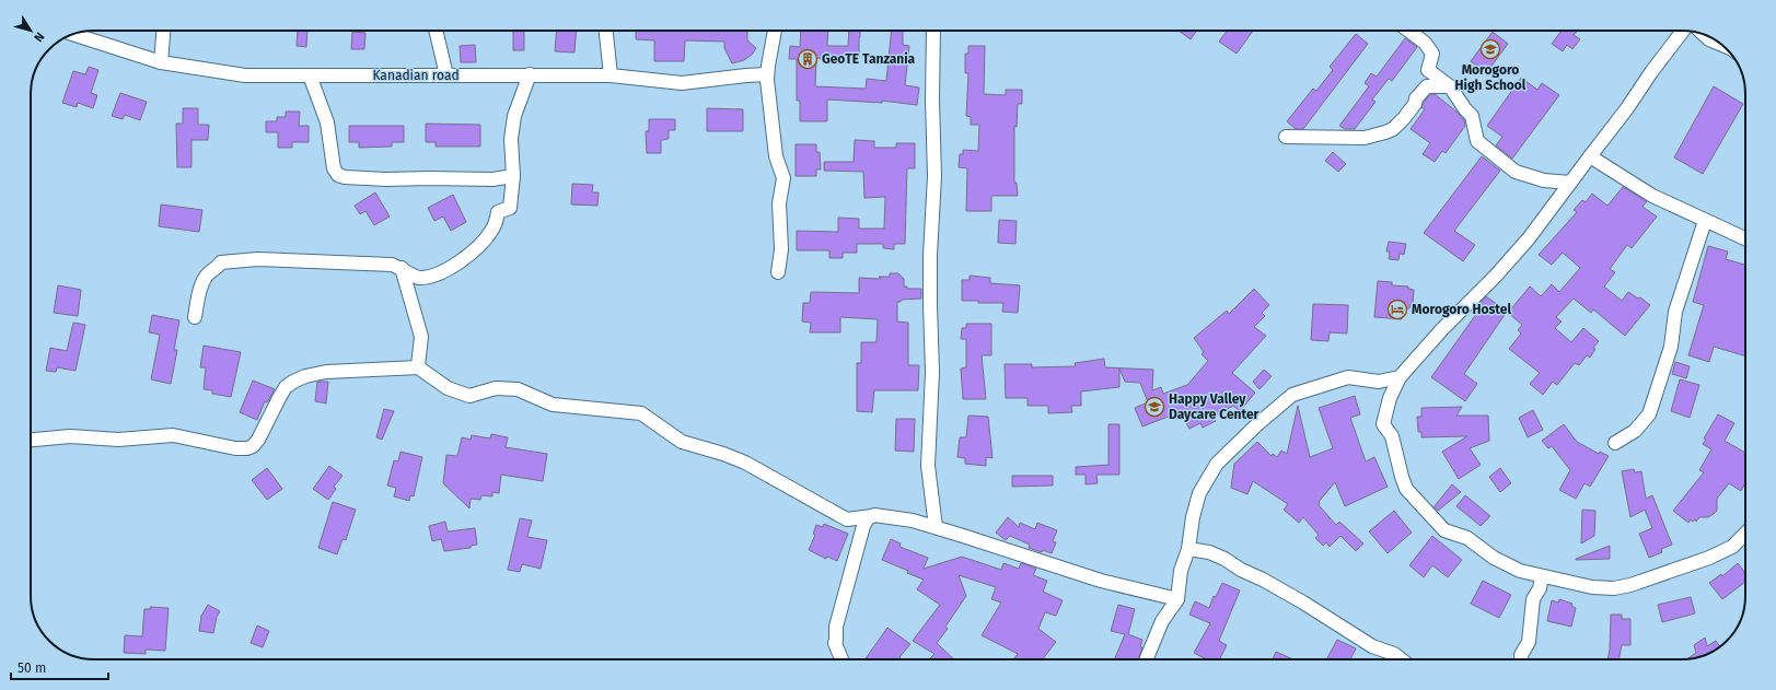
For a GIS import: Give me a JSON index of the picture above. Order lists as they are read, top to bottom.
{
  "streets": {
    "street": ["Kanadian road"]
  },
  "places": {
    "school or university": ["Morogoro High School", "Happy Valley Daycare Center"],
    "building": ["GeoTE Tanzania"],
    "hotel": ["Morogoro Hostel"]
  },
  "scale_bar": "50 m",
  "north": "bottom right"
}
